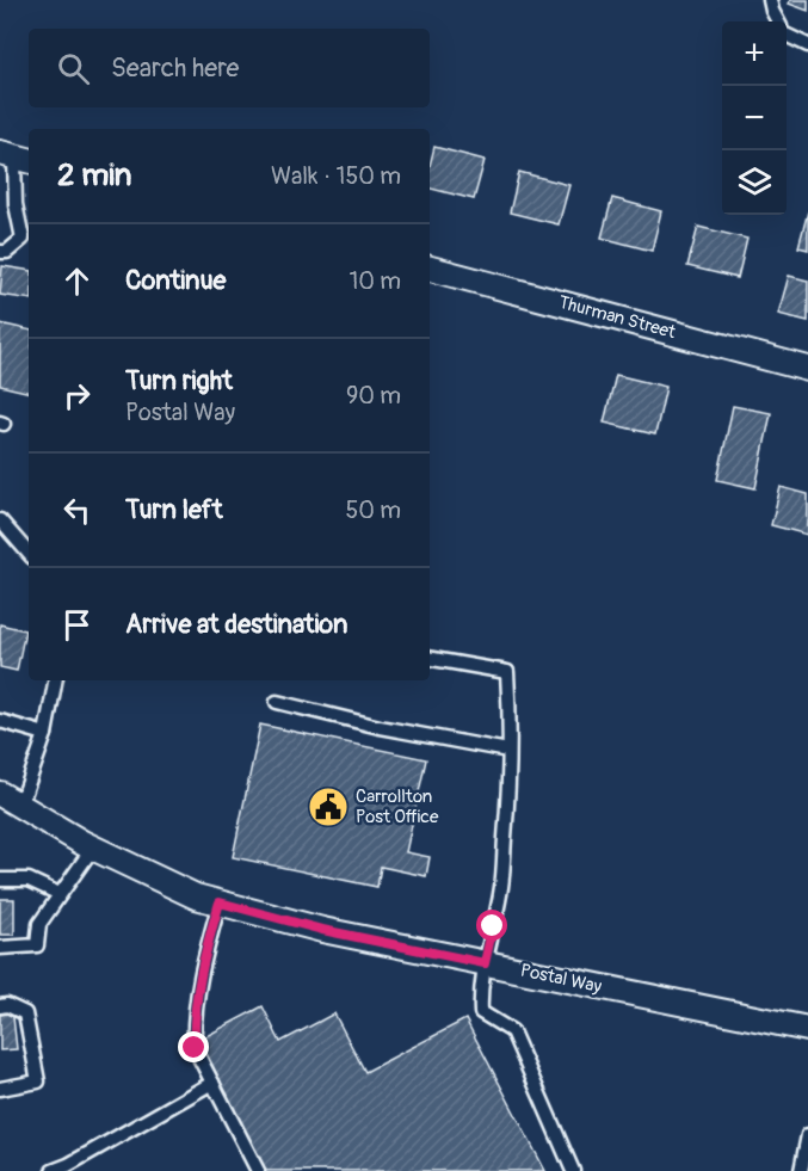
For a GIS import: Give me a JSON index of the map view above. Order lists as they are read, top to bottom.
{
  "streets": {
    "street": ["Thurman Street", "Postal Way"]
  },
  "places": {
    "public building": ["Carrollton Post Office"]
  },
  "page": {
    "map_buttons": ["+", "−"],
    "search": "Search here",
    "heading": ["2 min", "Walk · 150 m"],
    "list": [
      ["Continue", "10 m"],
      ["Turn right", "Postal Way", "90 m"],
      ["Turn left", "50 m"],
      "Arrive at destination"
    ]
  }
}
